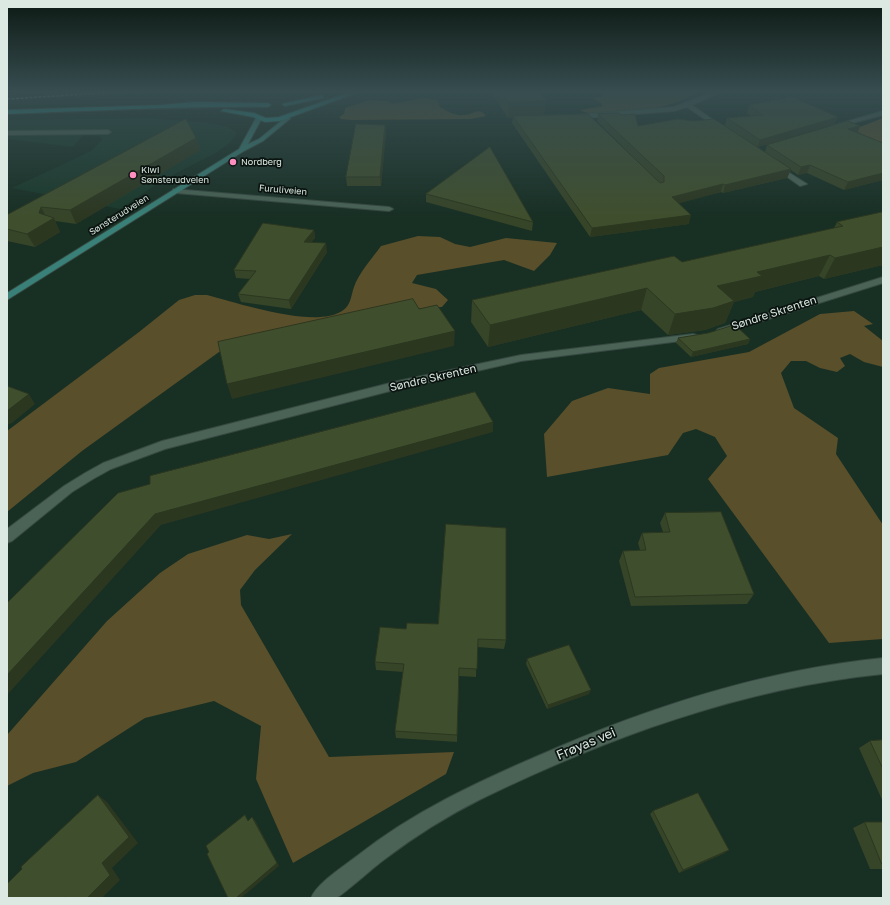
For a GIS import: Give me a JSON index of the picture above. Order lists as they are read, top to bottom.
{
  "streets": {
    "main road": ["Sønsterudveien"],
    "street": ["Furuliveien", "Søndre Skrenten", "Frøyas vei"]
  },
  "crossings": [
    ["Furuliveien", "Sønsterudveien"]
  ],
  "places": ["Nordberg", "Kiwi Sønsterudveien"]
}
